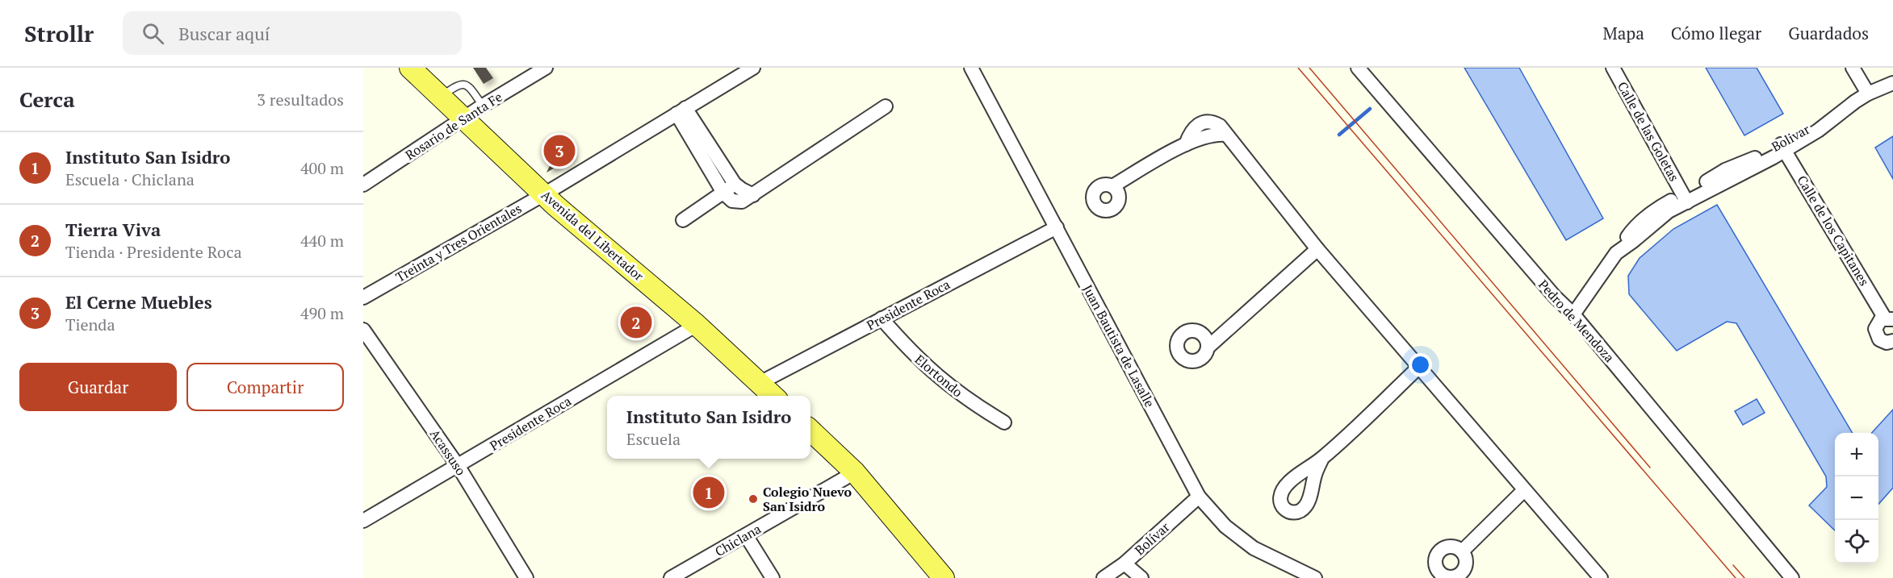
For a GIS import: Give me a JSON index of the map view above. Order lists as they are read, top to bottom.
{
  "streets": {
    "main road": ["Avenida del Libertador"],
    "street": [
      "Rosario de Santa Fe",
      "Calle de las Goletas",
      "Bolivar",
      "Calle de los Capitanes",
      "Treinta y Tres Orientales",
      "Presidente Roca",
      "Pedro de Mendoza",
      "Juan Bautista de Lasalle",
      "Elortondo",
      "Acassuso",
      "Bolívar",
      "Chiclana"
    ]
  },
  "crossings": [
    ["Rosario de Santa Fe", "Avenida del Libertador"],
    ["Calle de las Goletas", "Bolivar"],
    ["Bolivar", "Calle de los Capitanes"],
    ["Bolivar", "Pedro de Mendoza"],
    ["Avenida del Libertador", "Treinta y Tres Orientales"],
    ["Avenida del Libertador", "Presidente Roca"],
    ["Presidente Roca", "Juan Bautista de Lasalle"],
    ["Presidente Roca", "Elortondo"],
    ["Presidente Roca", "Acassuso"],
    ["Juan Bautista de Lasalle", "Bolívar"]
  ],
  "places": ["Colegio Nuevo San Isidro"],
  "page": {
    "header": "Strollr",
    "search": "Buscar aquí",
    "nav": ["Mapa", "Cómo llegar", "Guardados"],
    "heading": ["Cerca", "3 resultados"],
    "list": [
      {
        "mark": "1",
        "name": "Instituto San Isidro",
        "note": "Escuela · Chiclana",
        "value": "400 m"
      },
      {
        "mark": "2",
        "name": "Tierra Viva",
        "note": "Tienda · Presidente Roca",
        "value": "440 m"
      },
      {
        "mark": "3",
        "name": "El Cerne Muebles",
        "note": "Tienda",
        "value": "490 m"
      }
    ],
    "pins": ["3", "2", "1"],
    "buttons": ["Guardar", "Compartir"],
    "popup": ["Instituto San Isidro", "Escuela"],
    "map_buttons": ["+", "−"]
  }
}
